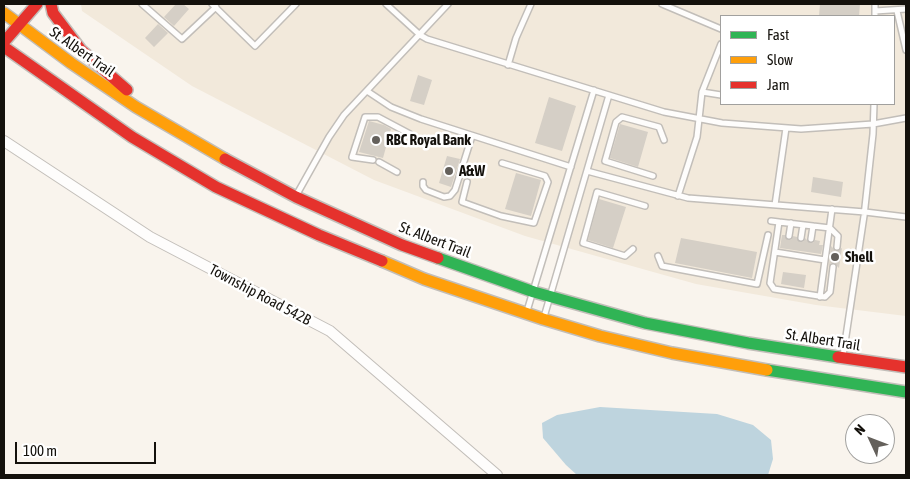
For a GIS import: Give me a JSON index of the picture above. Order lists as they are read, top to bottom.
{
  "streets": {
    "main road": ["St. Albert Trail"],
    "street": ["Township Road 542B"]
  },
  "places": ["RBC Royal Bank", "A&W", "Shell"],
  "legend": ["Fast", "Slow", "Jam"],
  "scale_bar": "100 m",
  "north": "top left"
}
